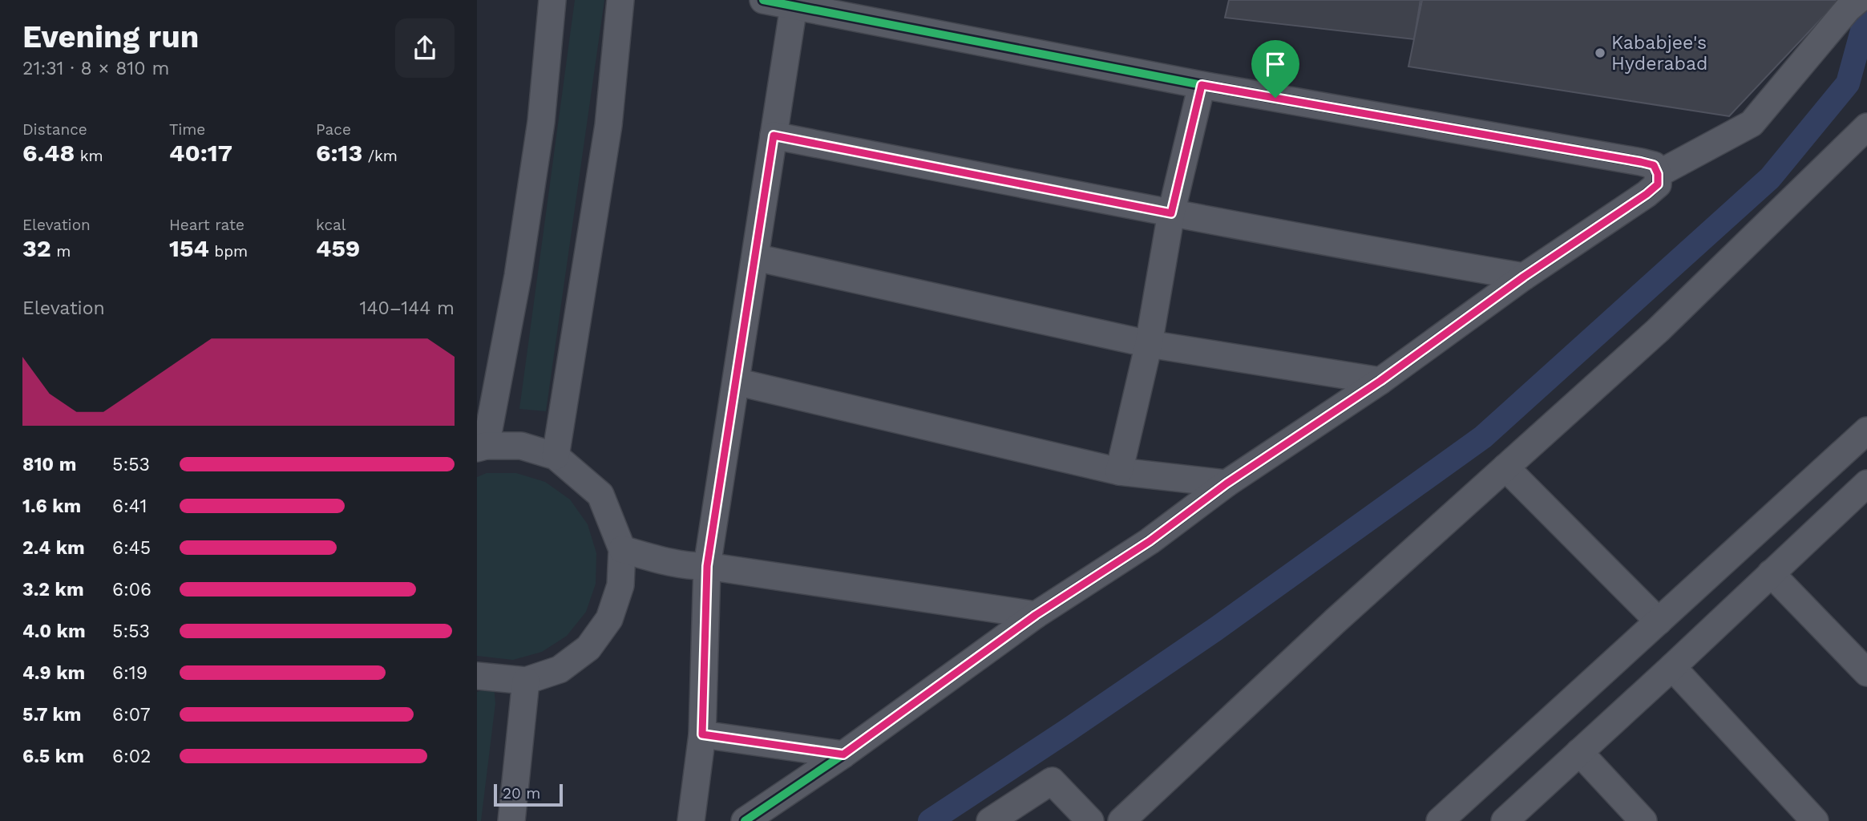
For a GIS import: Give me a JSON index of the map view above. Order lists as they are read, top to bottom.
{
  "places": ["Kababjee's Hyderabad"],
  "scale_bar": "20 m",
  "page": {
    "heading": ["Evening run", "21:31 · 8 × 810 m"],
    "stats": [
      ["Distance", "6.48 km"],
      ["Time", "40:17"],
      ["Pace", "6:13 /km"],
      ["Elevation", "32 m"],
      ["Heart rate", "154 bpm"],
      ["kcal", "459"]
    ],
    "chart": ["Elevation", "140–144 m"],
    "list": [
      {
        "name": "810 m",
        "note": "5:53"
      },
      {
        "name": "1.6 km",
        "note": "6:41"
      },
      {
        "name": "2.4 km",
        "note": "6:45"
      },
      {
        "name": "3.2 km",
        "note": "6:06"
      },
      {
        "name": "4.0 km",
        "note": "5:53"
      },
      {
        "name": "4.9 km",
        "note": "6:19"
      },
      {
        "name": "5.7 km",
        "note": "6:07"
      },
      {
        "name": "6.5 km",
        "note": "6:02"
      }
    ],
    "scale": "20 m"
  }
}
